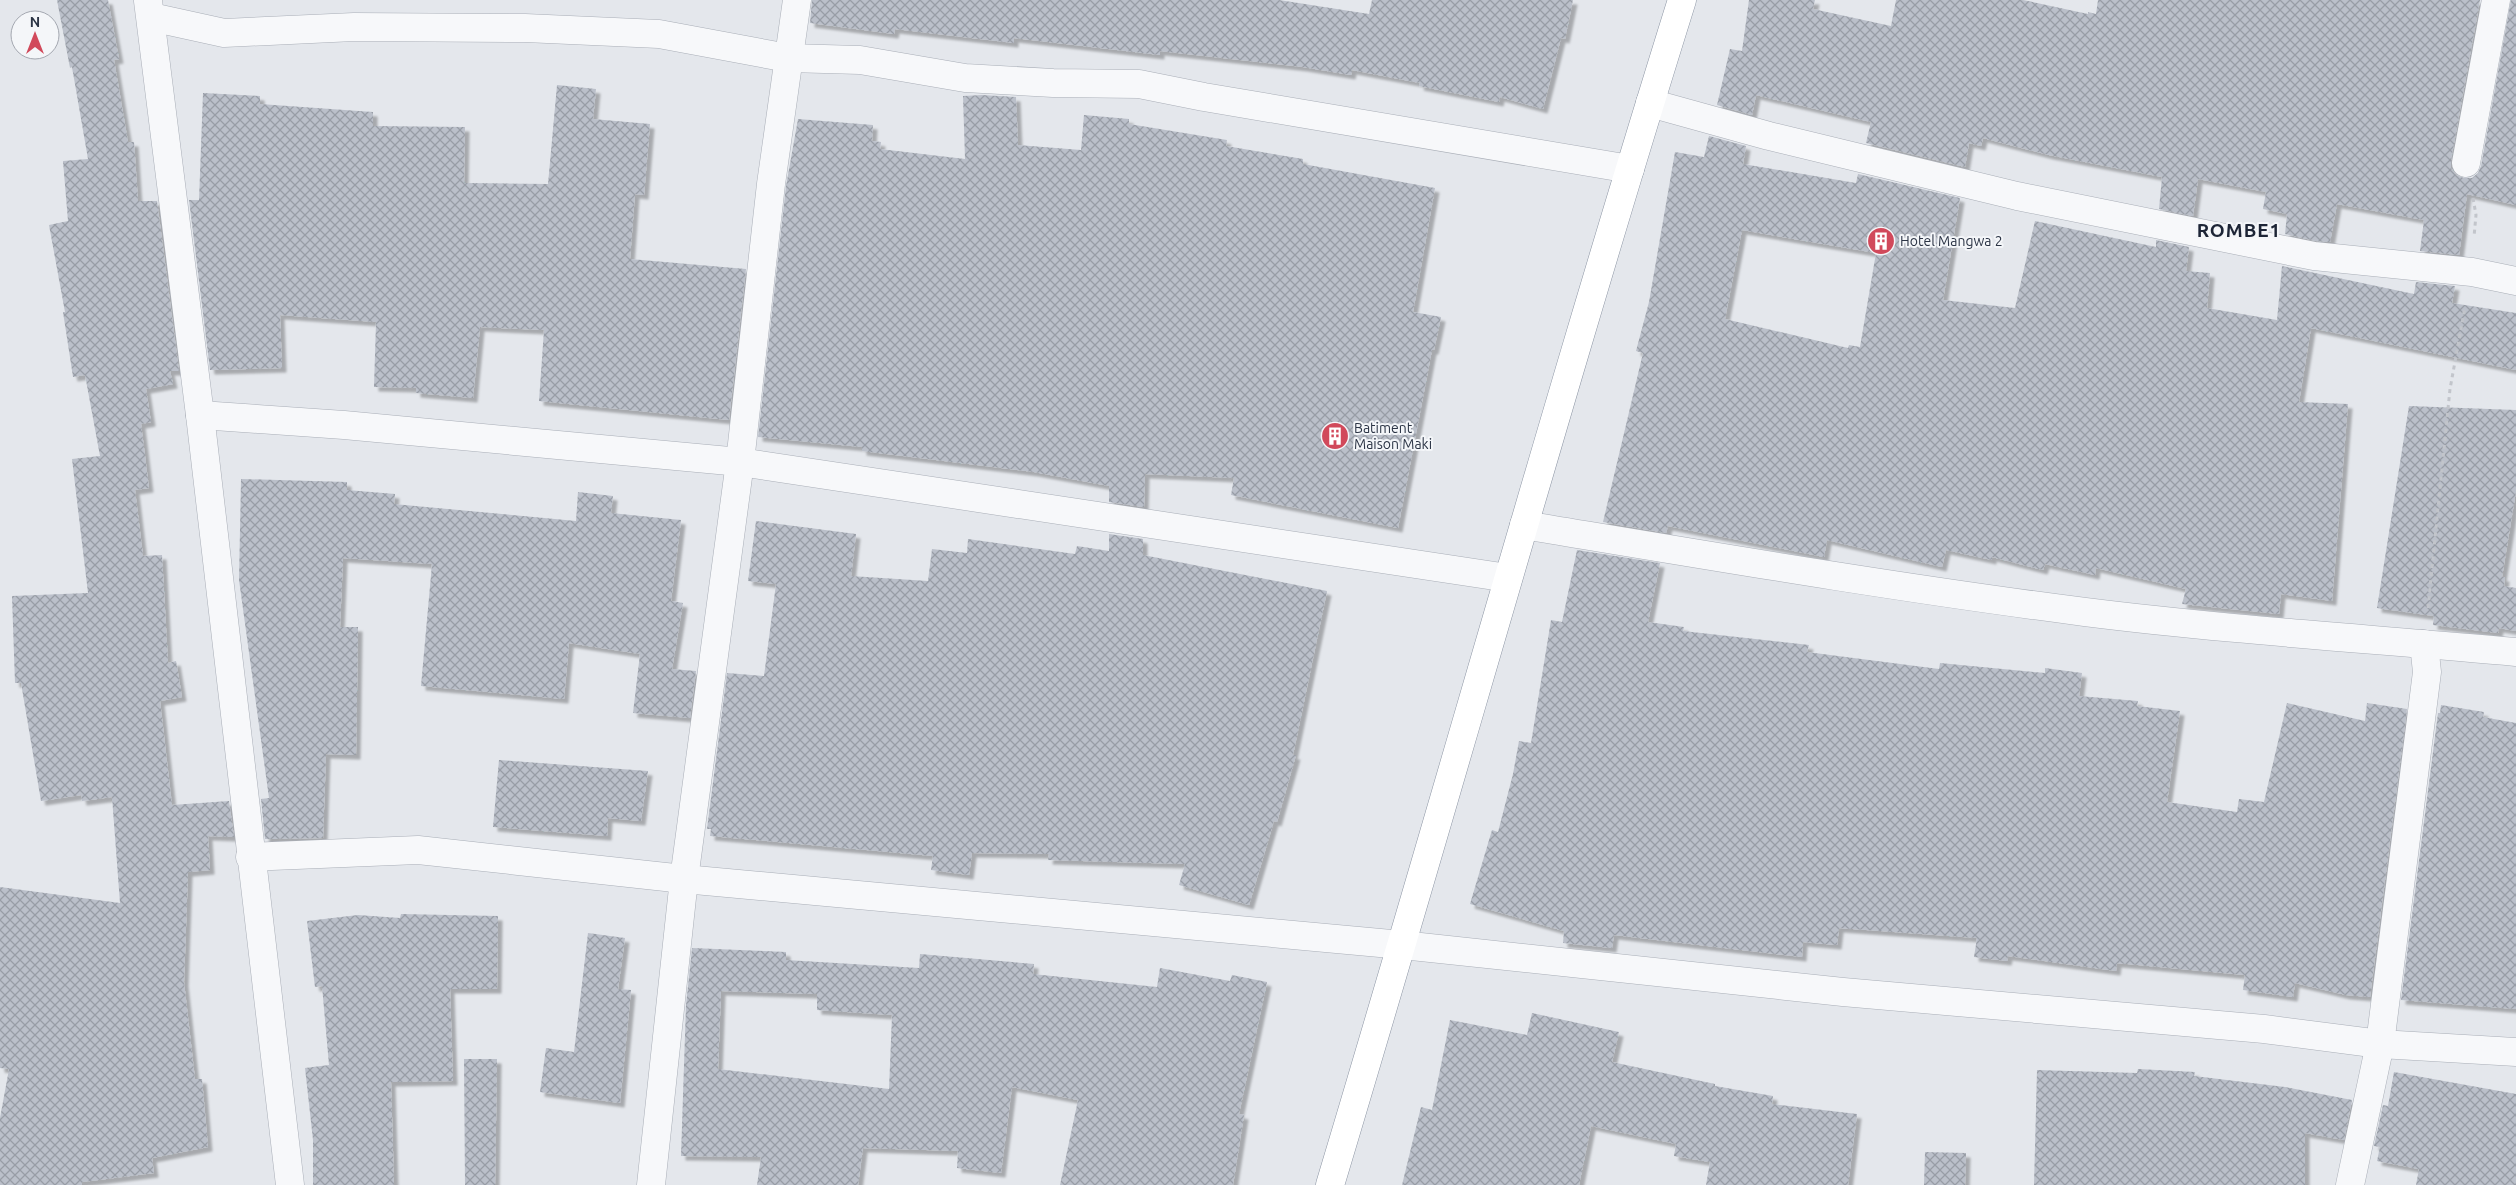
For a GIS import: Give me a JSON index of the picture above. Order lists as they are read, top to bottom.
{
  "districts": ["ROMBE1"],
  "places": {
    "building": ["Hotel Mangwa 2", "Batiment Maison Maki"]
  },
  "north": "top"
}
